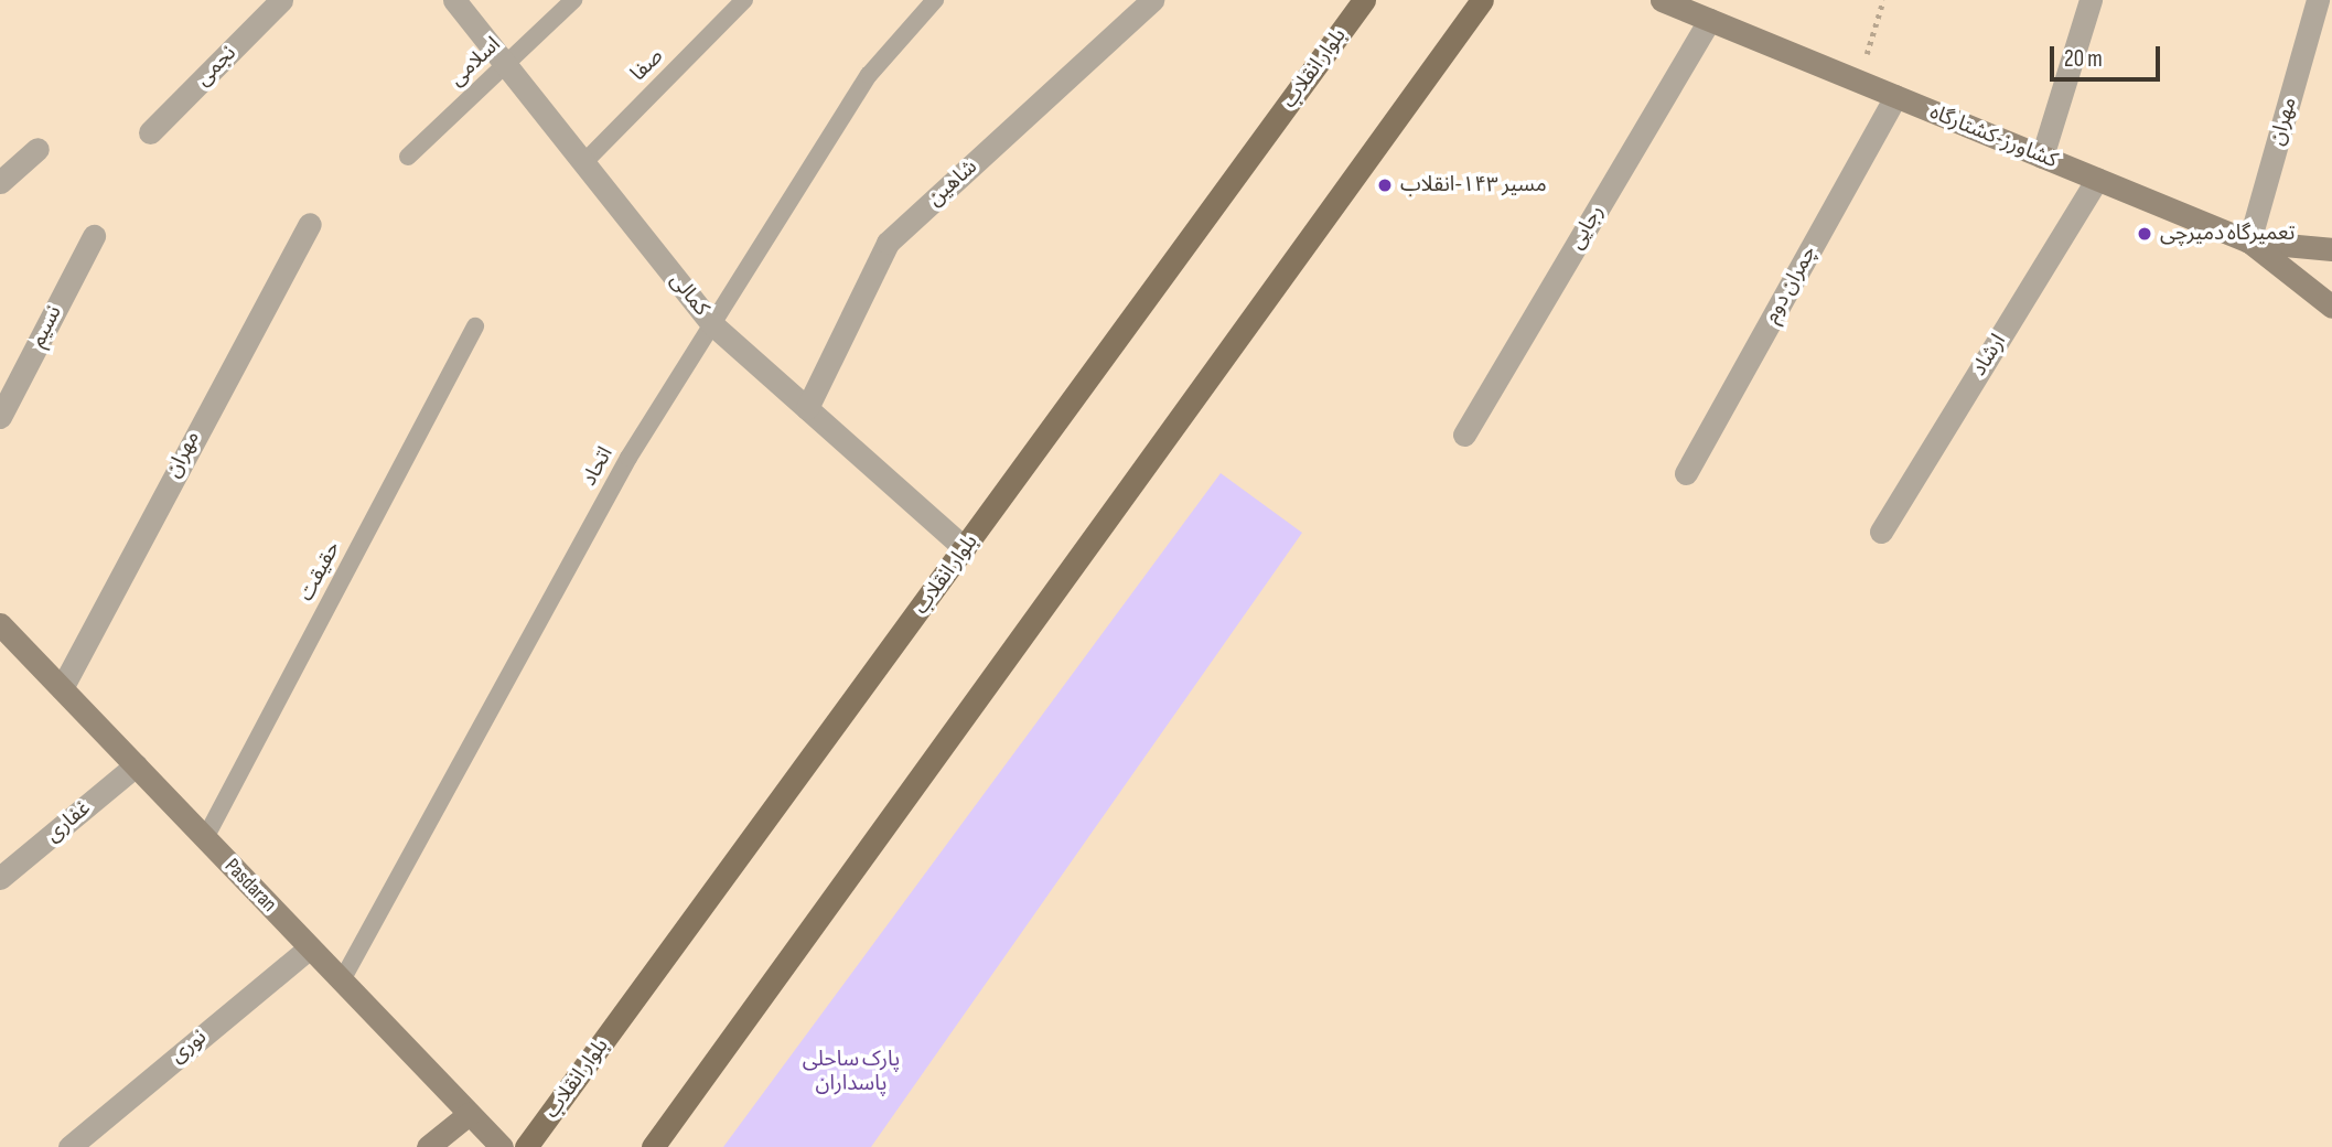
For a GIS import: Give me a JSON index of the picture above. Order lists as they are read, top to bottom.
{
  "streets": {
    "main road": ["بلوار انقلاب"],
    "street": [
      "نجمی",
      "مهران",
      "کشاورز-کشتارگاه",
      "شاهین",
      "رجایی",
      "چمران دوم",
      "کمالی",
      "نسیم",
      "ارشاد",
      "غفاری",
      "Pasdaran",
      "نوری"
    ],
    "lane": [
      "اسلامی",
      "صفا",
      "اتحاد",
      "حقیقت"
    ]
  },
  "crossings": [
    ["اسلامی", "کمالی"],
    ["صفا", "کمالی"],
    ["بلوار انقلاب", "کمالی"],
    ["مهران", "کشاورز-کشتارگاه"],
    ["مهران", "Pasdaran"],
    ["کشاورز-کشتارگاه", "رجایی"],
    ["کشاورز-کشتارگاه", "چمران دوم"],
    ["کشاورز-کشتارگاه", "ارشاد"],
    ["شاهین", "کمالی"],
    ["کمالی", "اتحاد"],
    ["اتحاد", "Pasdaran"],
    ["حقیقت", "Pasdaran"],
    ["غفاری", "Pasdaran"],
    ["Pasdaran", "نوری"]
  ],
  "parks": ["پارک ساحلی پاسداران"],
  "places": ["مسیر ۱۴۳-انقلاب", "تعمیرگاه دمیرچی"],
  "scale_bar": "20 m"
}
